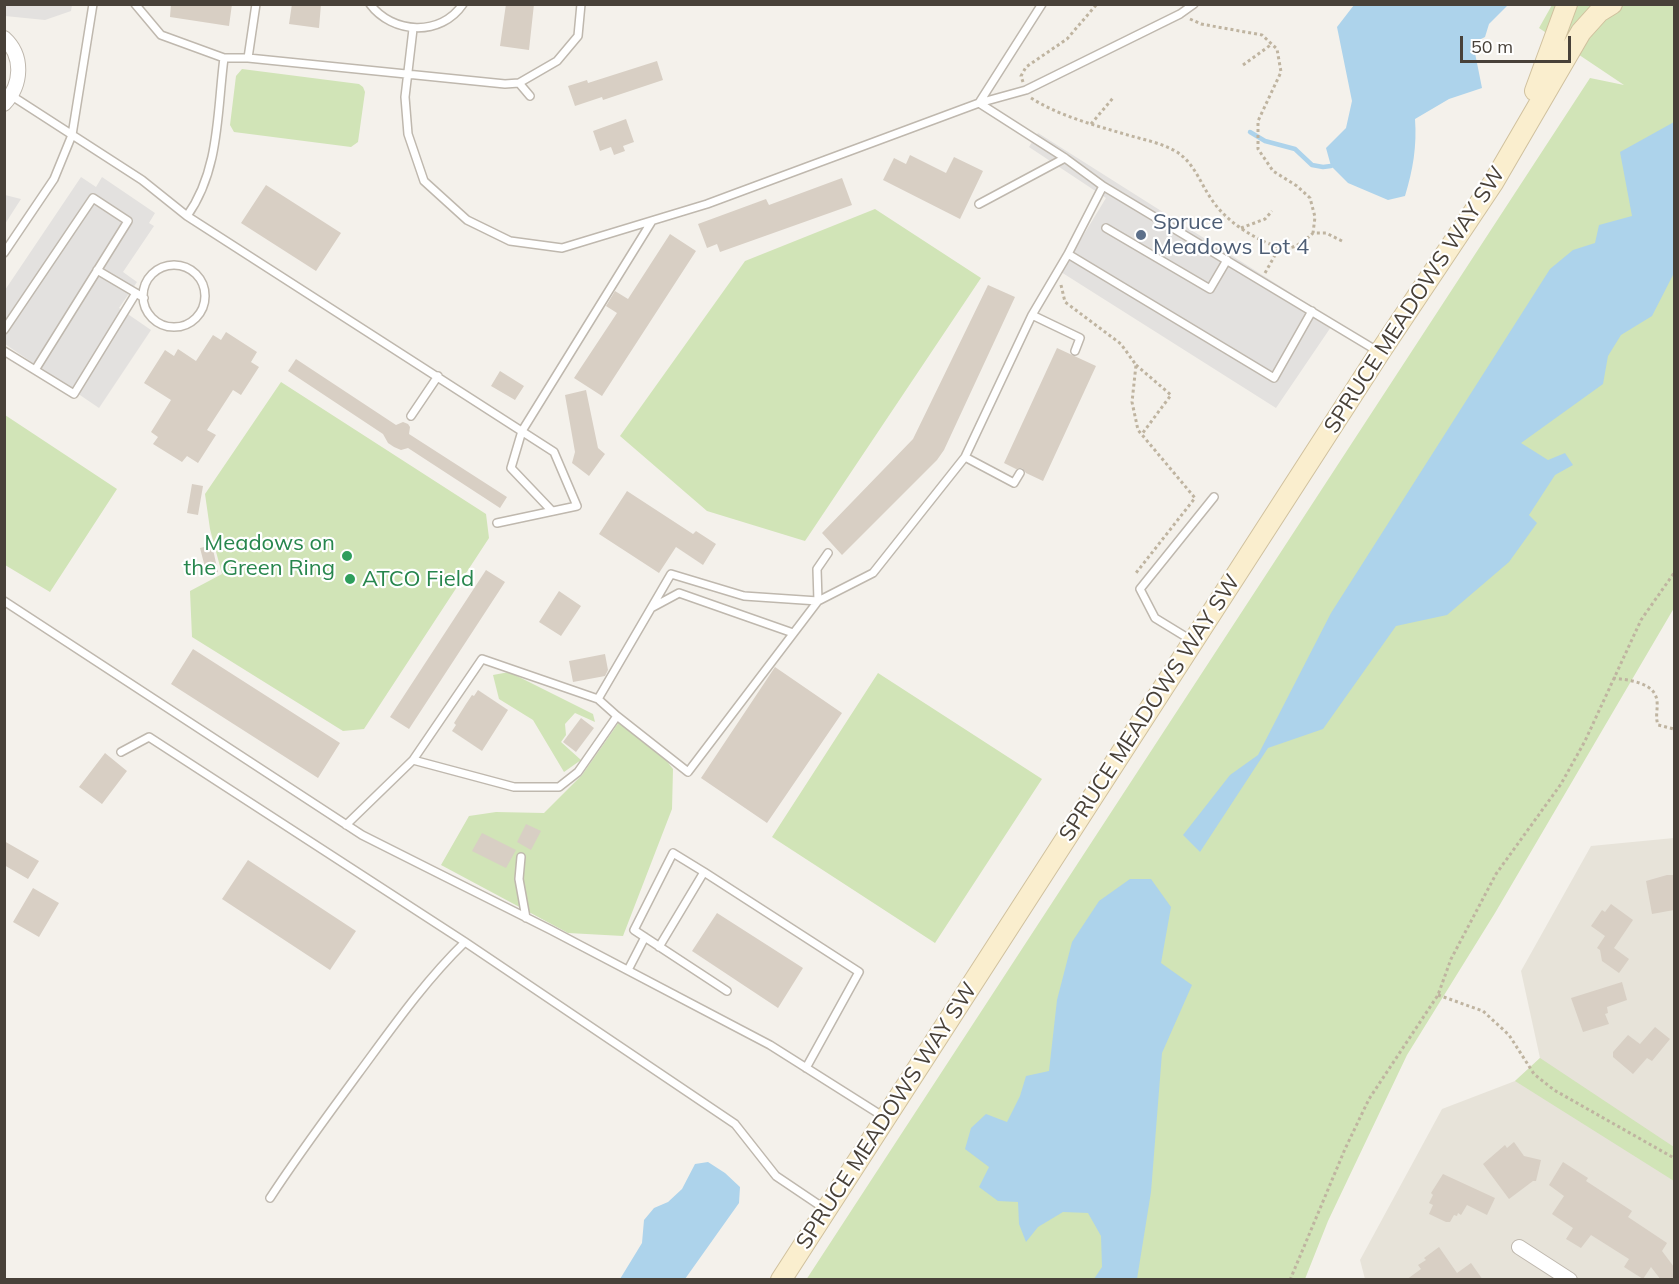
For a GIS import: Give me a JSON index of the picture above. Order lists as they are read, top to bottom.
{
  "streets": {
    "main road": ["SPRUCE MEADOWS WAY SW"]
  },
  "places": ["Spruce Meadows Lot 4", "Meadows on the Green Ring", "ATCO Field"],
  "scale_bar": "50 m"
}
